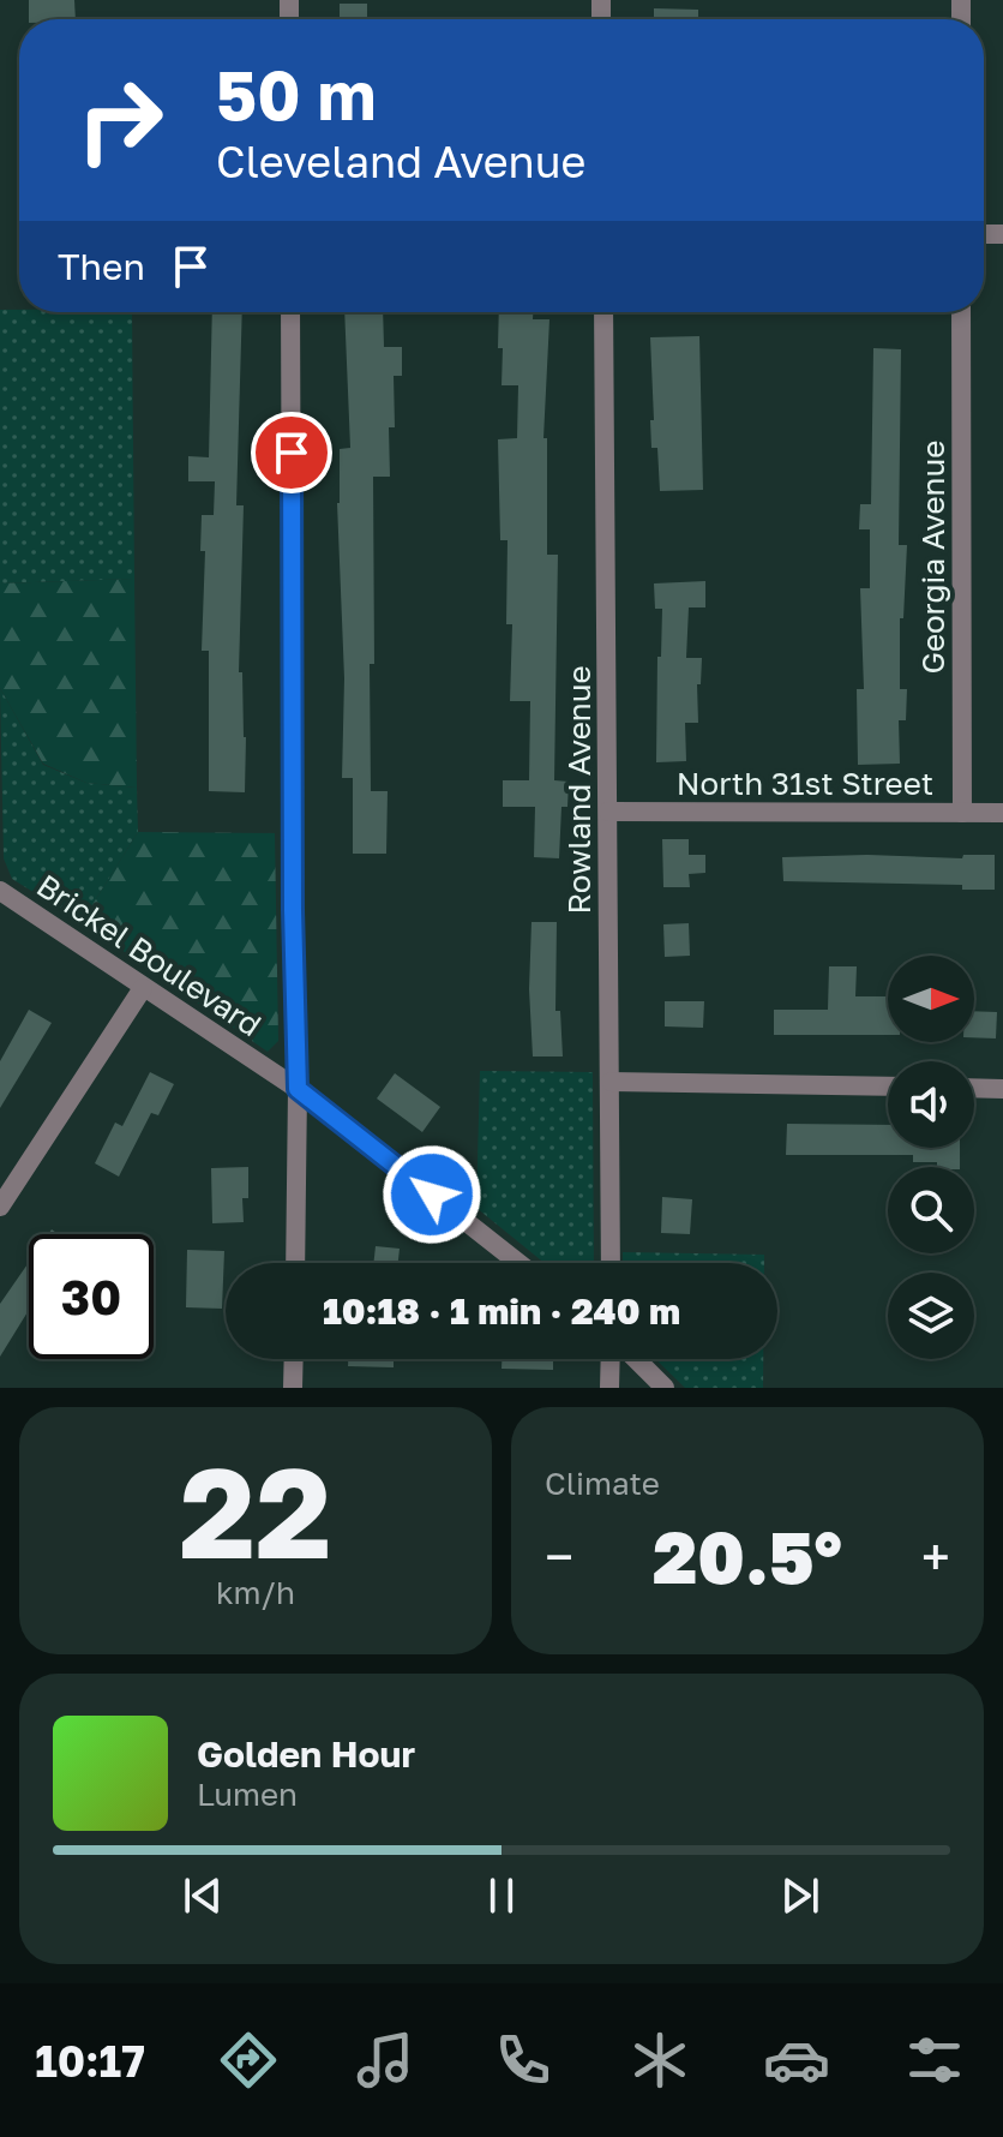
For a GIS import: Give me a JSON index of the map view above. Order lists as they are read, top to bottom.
{
  "streets": {
    "street": [
      "Georgia Avenue",
      "North 31st Street",
      "Rowland Avenue",
      "Brickel Boulevard"
    ]
  },
  "crossings": [
    ["Georgia Avenue", "North 31st Street"],
    ["North 31st Street", "Rowland Avenue"]
  ],
  "north": "right",
  "page": {
    "turn": ["50 m", "Cleveland Avenue"],
    "then": "Then",
    "limit": "30",
    "trip": "10:18 · 1 min · 240 m",
    "tile": [
      ["22", "km/h"],
      "Climate"
    ],
    "heat": ["−", "20.5°", "+"],
    "song": ["Golden Hour", "Lumen"],
    "tabs": "10:17"
  }
}
